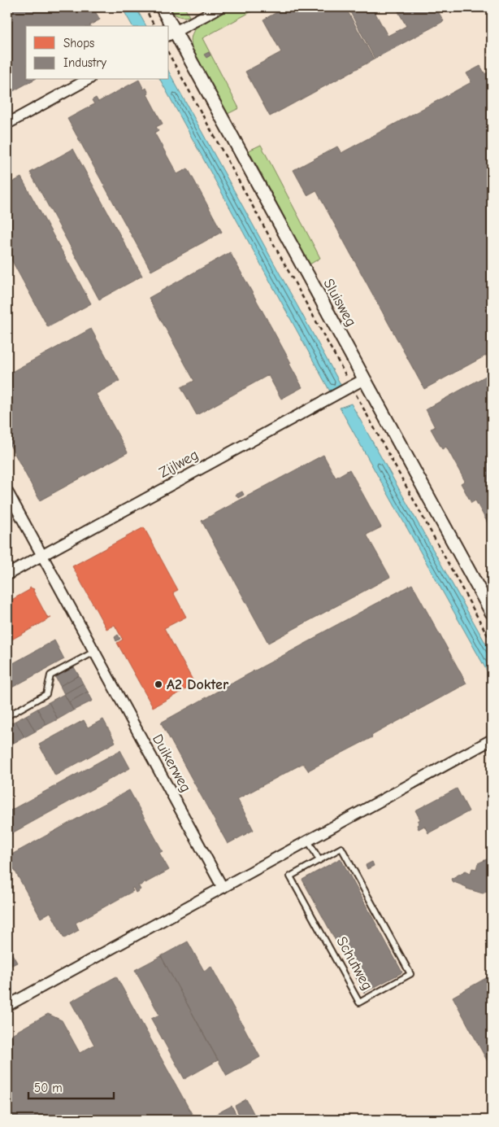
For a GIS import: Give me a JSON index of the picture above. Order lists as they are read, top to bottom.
{
  "streets": {
    "street": ["Sluisweg", "Zijlweg", "Duikerweg"],
    "lane": ["Schutweg"]
  },
  "crossings": [
    ["Sluisweg", "Zijlweg"],
    ["Zijlweg", "Duikerweg"]
  ],
  "places": ["A2 Dokter"],
  "legend": ["Shops", "Industry"],
  "scale_bar": "50 m"
}
